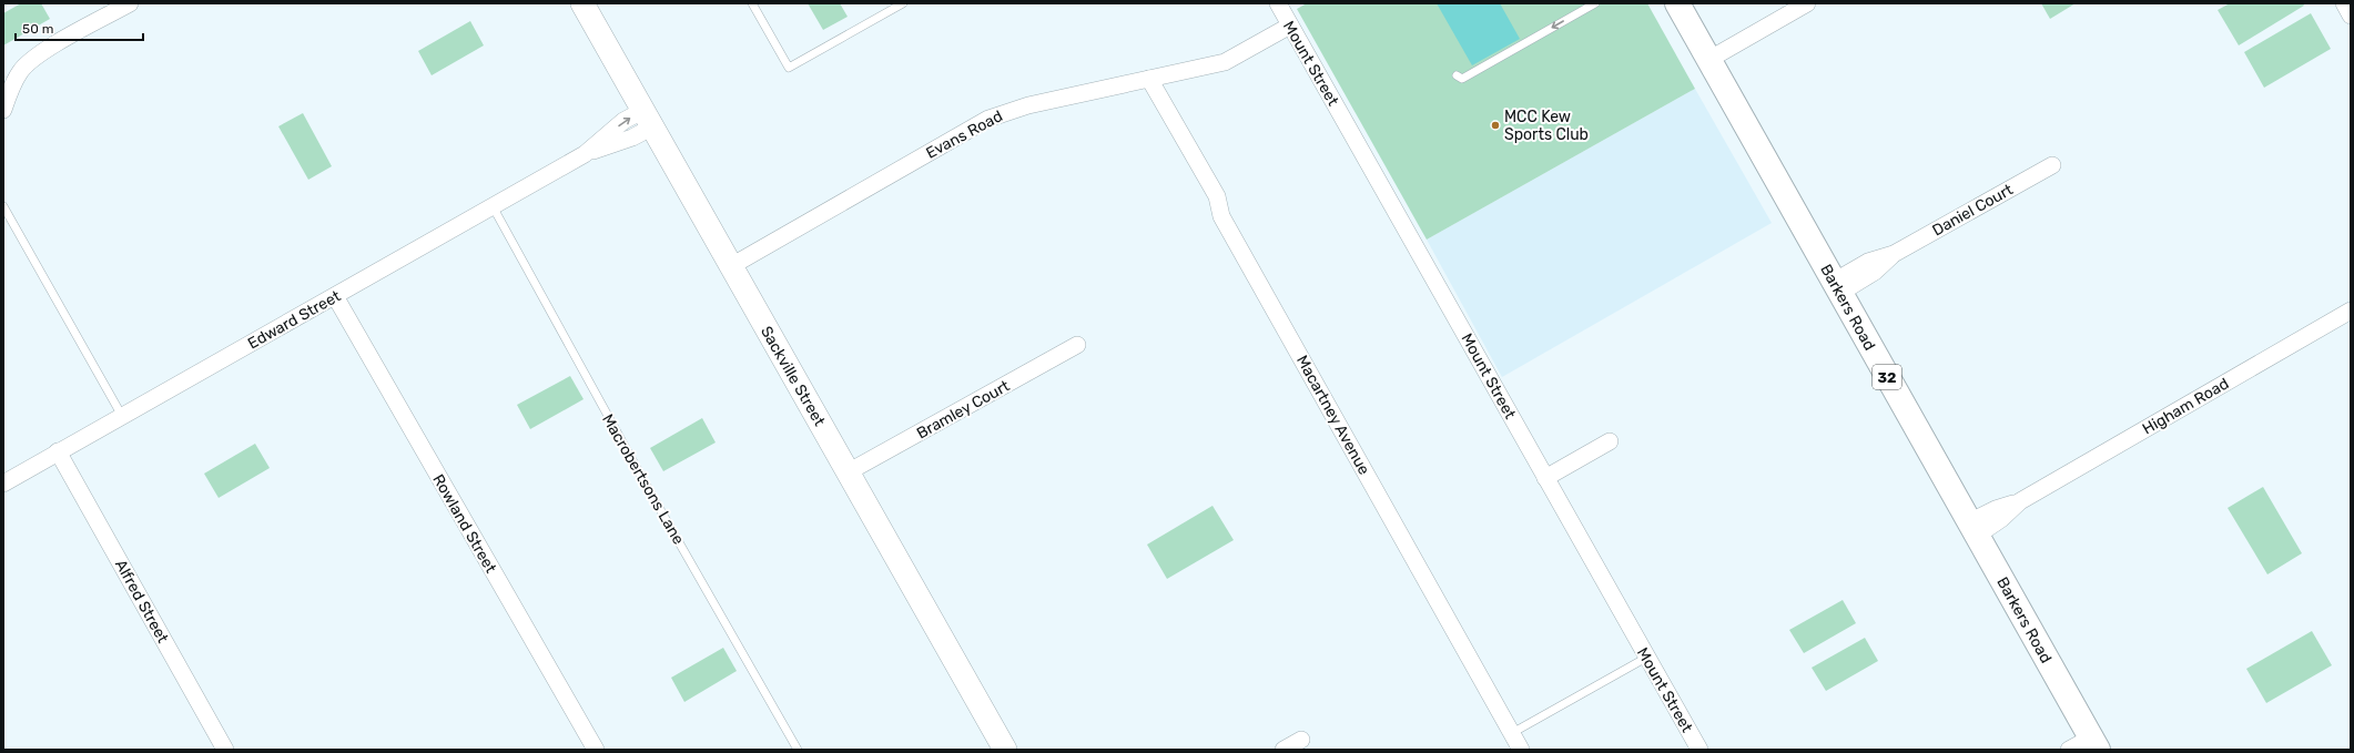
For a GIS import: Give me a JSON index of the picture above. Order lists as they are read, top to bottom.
{
  "streets": {
    "main road": ["Barkers Road", "32"],
    "street": [
      "Mount Street",
      "Evans Road",
      "Daniel Court",
      "Edward Street",
      "Sackville Street",
      "Higham Road",
      "Bramley Court",
      "Macartney Avenue",
      "Rowland Street",
      "Alfred Street"
    ],
    "lane": ["Macrobertsons Lane"]
  },
  "crossings": [
    ["Mount Street", "Evans Road"],
    ["Evans Road", "Sackville Street"],
    ["Evans Road", "Macartney Avenue"],
    ["Daniel Court", "Barkers Road"],
    ["Barkers Road", "Higham Road"],
    ["Edward Street", "Sackville Street"],
    ["Edward Street", "Macrobertsons Lane"],
    ["Edward Street", "Rowland Street"],
    ["Edward Street", "Alfred Street"],
    ["Sackville Street", "Bramley Court"]
  ],
  "places": ["MCC Kew Sports Club"],
  "scale_bar": "50 m"
}
